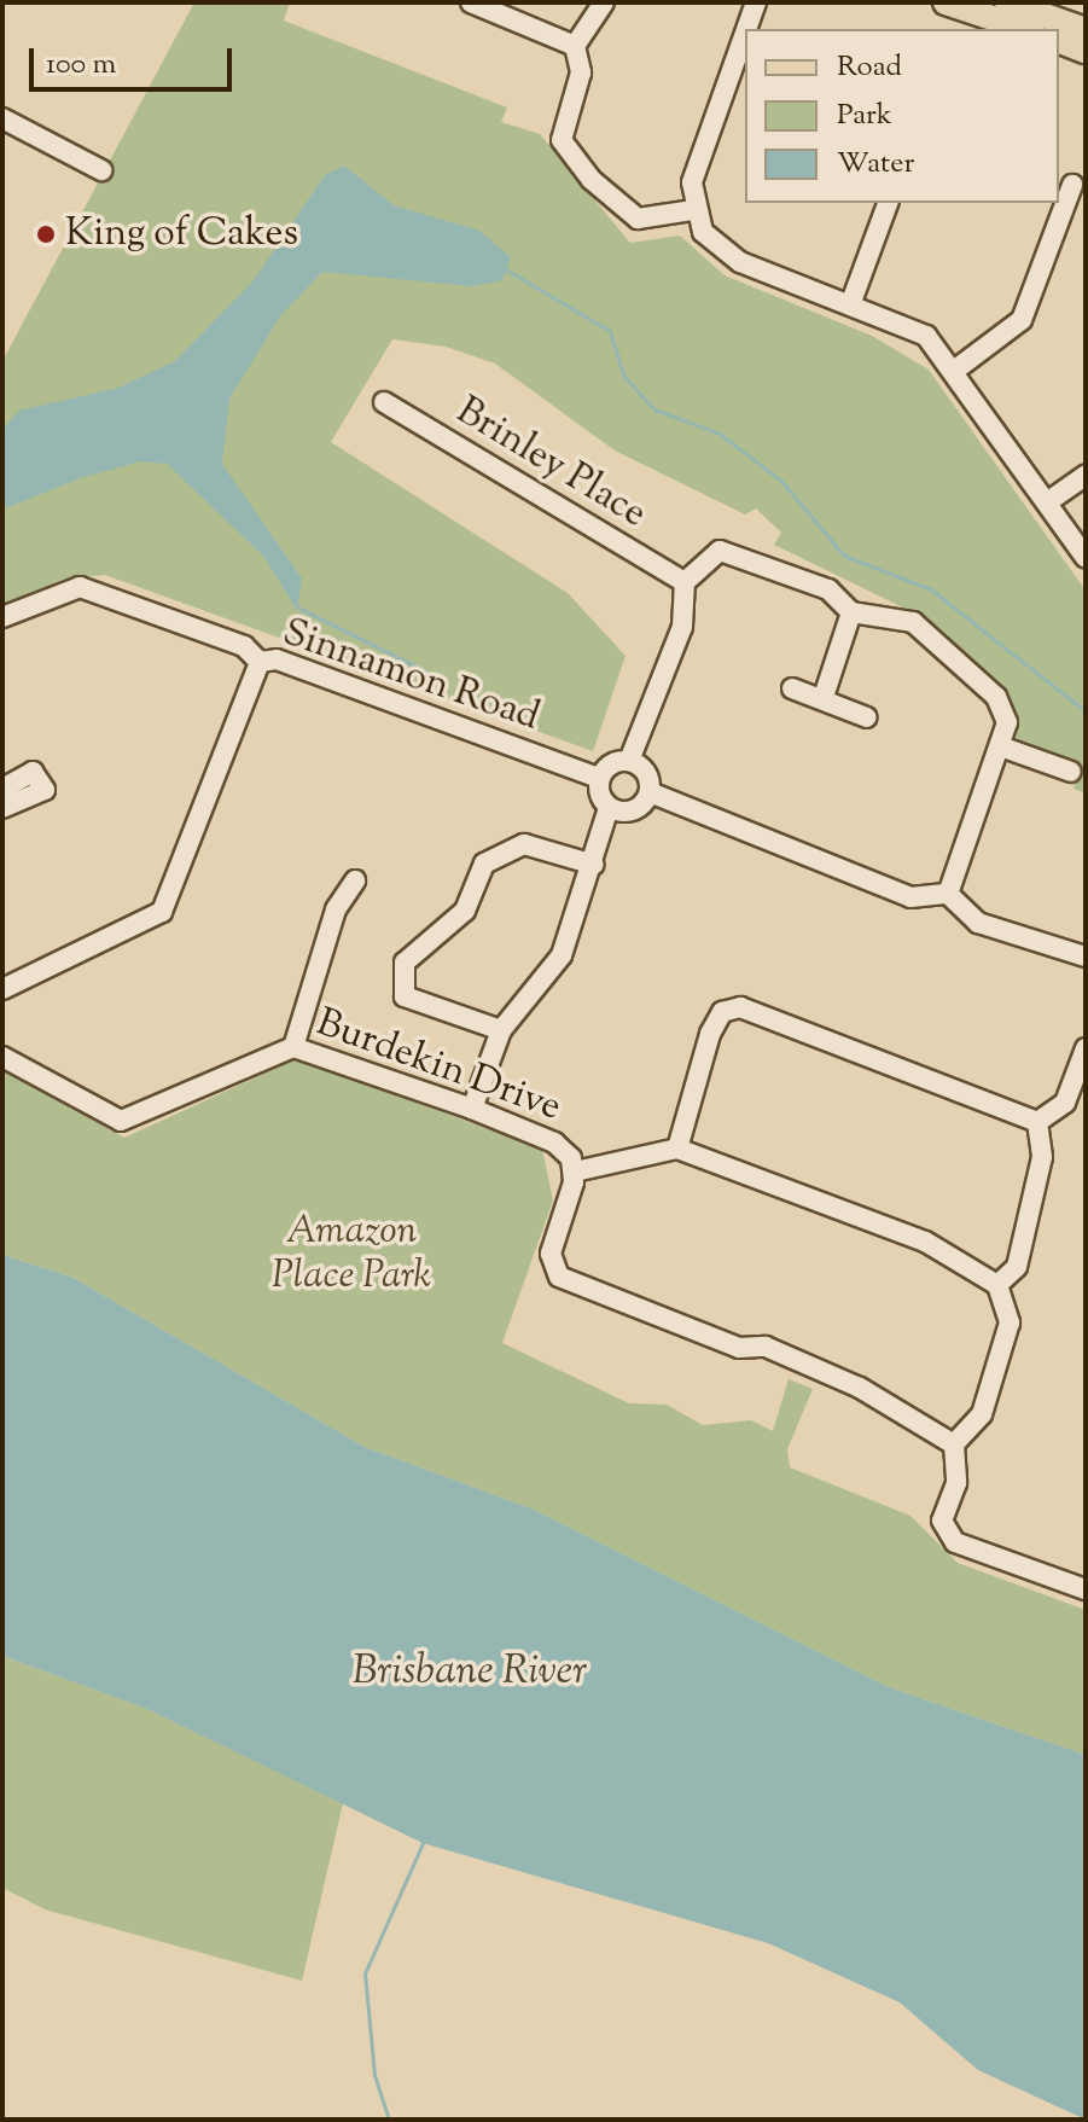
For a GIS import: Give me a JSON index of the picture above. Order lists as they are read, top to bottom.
{
  "streets": {
    "street": ["Brinley Place", "Sinnamon Road", "Burdekin Drive"]
  },
  "water": ["Brisbane River"],
  "parks": ["Amazon Place Park"],
  "places": ["King of Cakes"],
  "legend": ["Road", "Park", "Water"],
  "scale_bar": "100 m"
}
